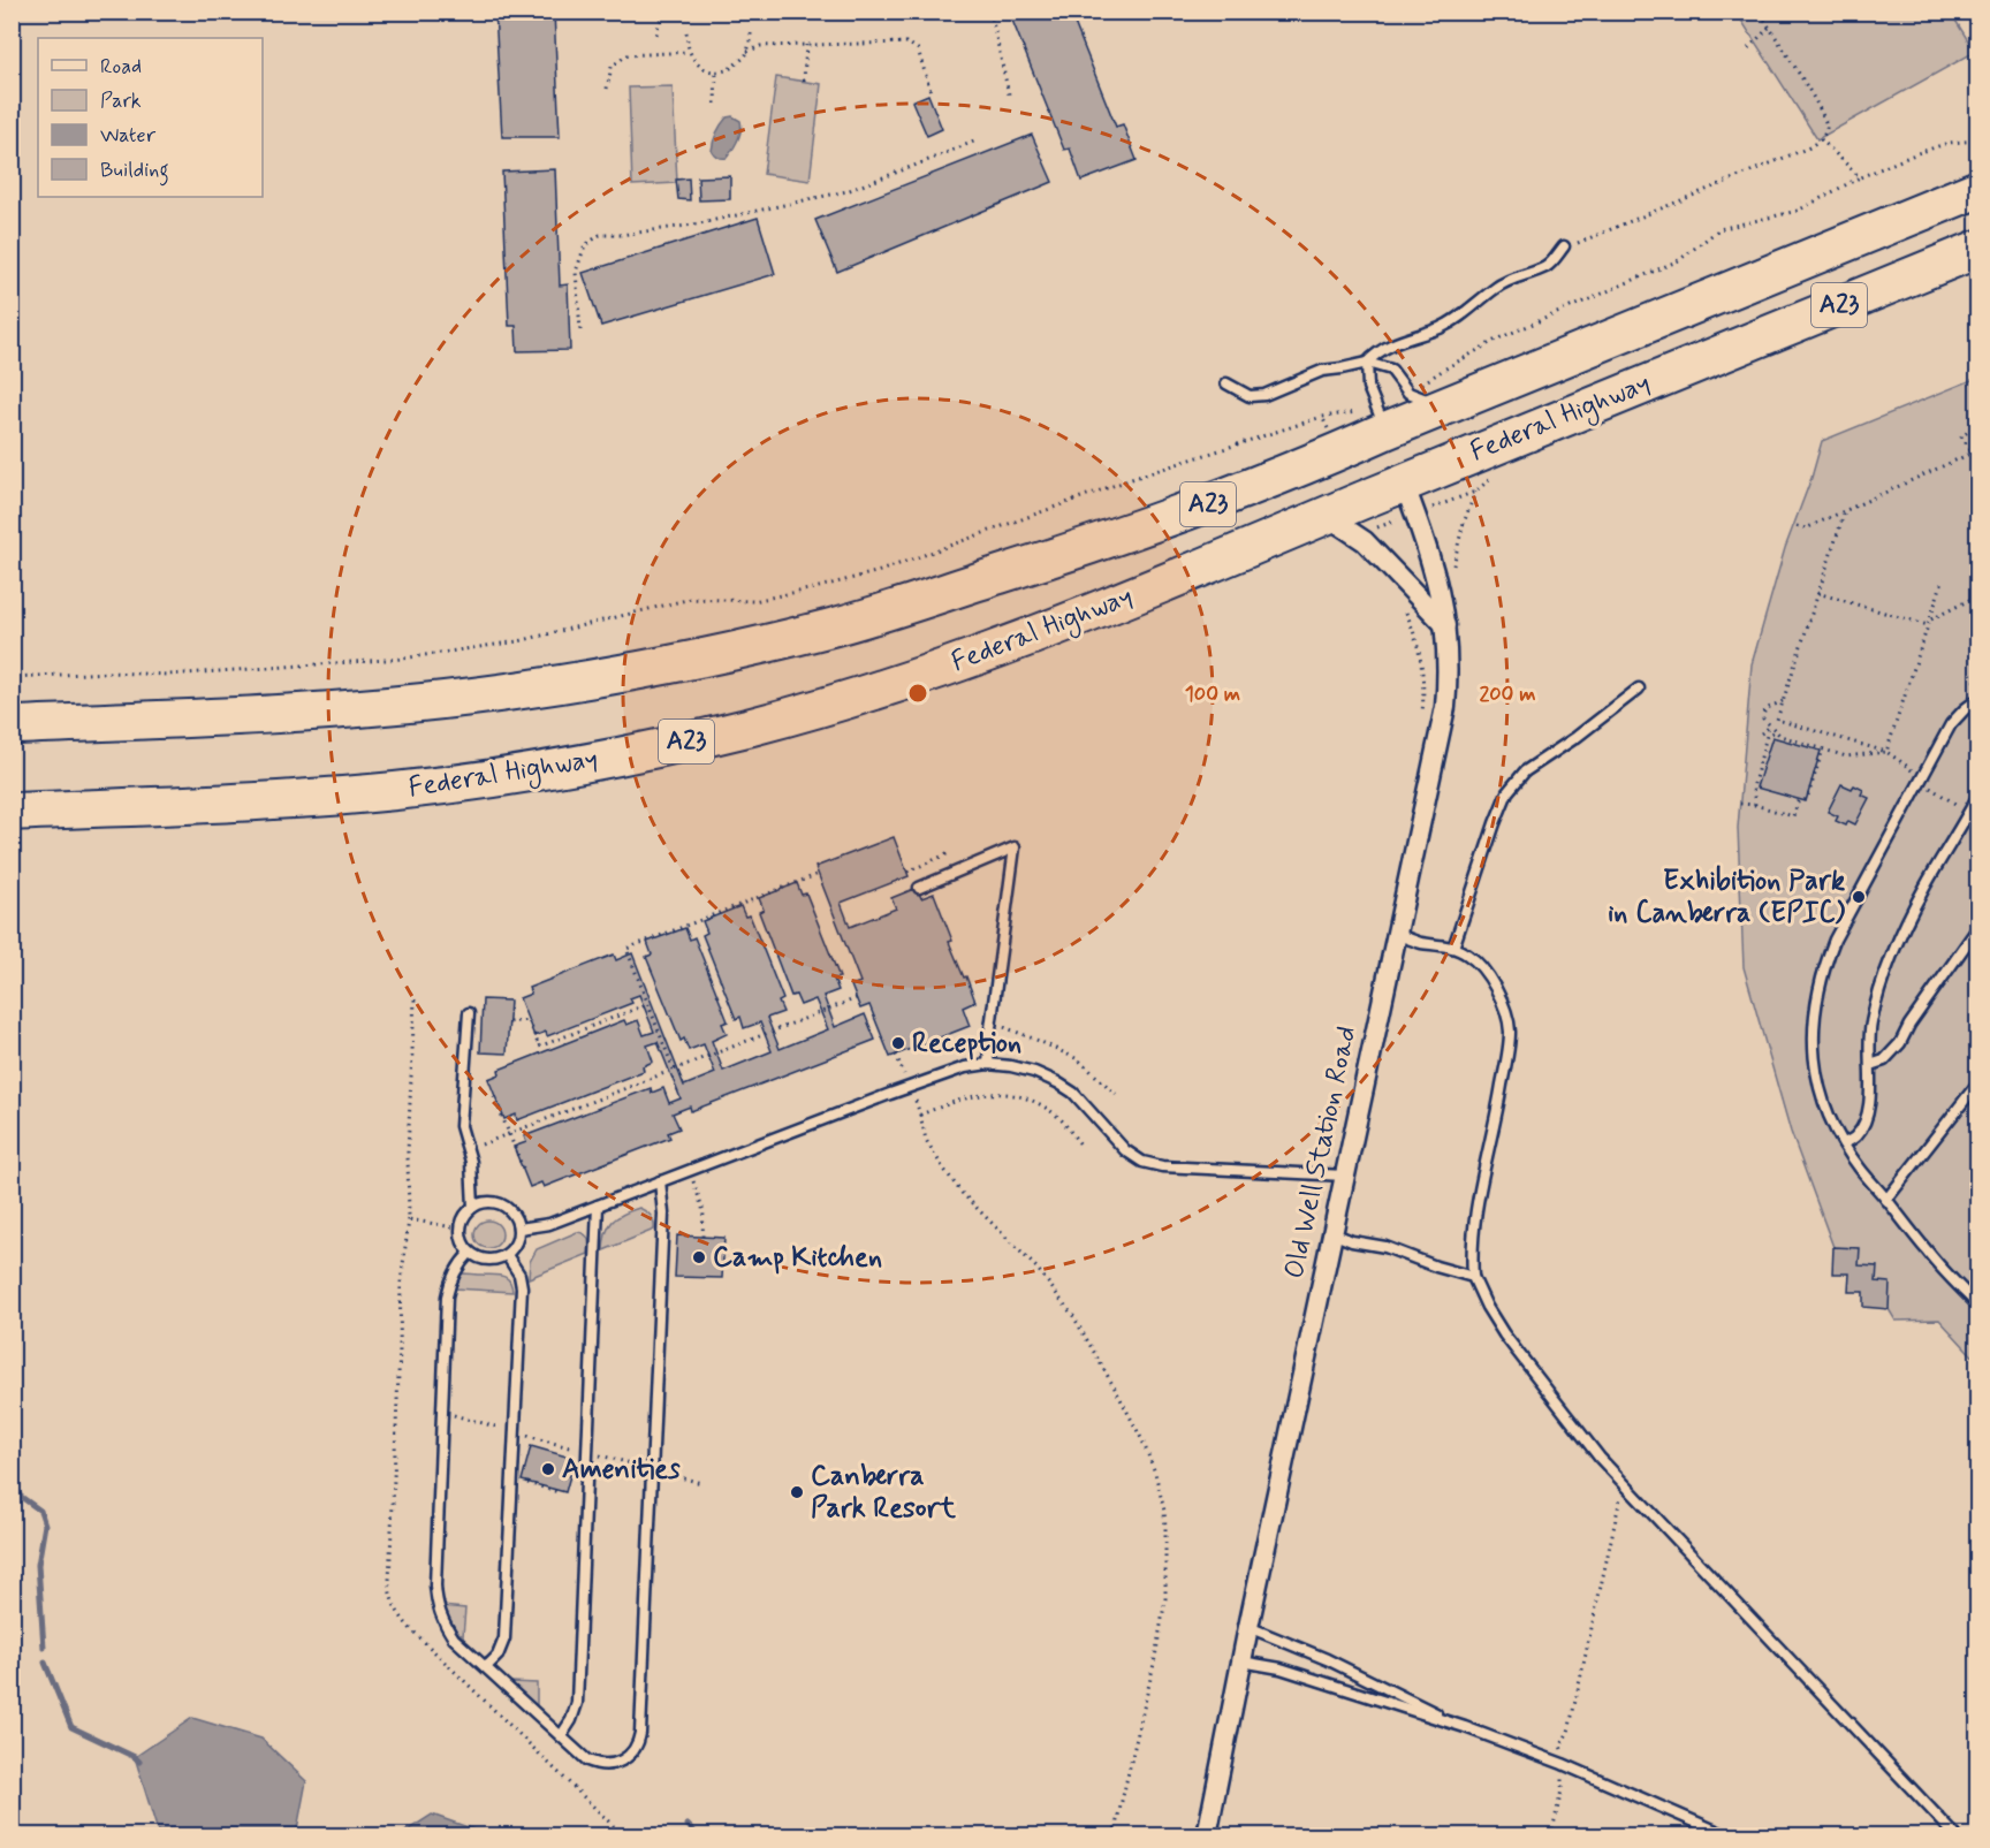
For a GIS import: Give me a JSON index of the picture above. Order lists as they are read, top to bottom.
{
  "streets": {
    "highway": ["A23", "Federal Highway"],
    "street": ["Old Well Station Road"]
  },
  "crossings": [
    ["Federal Highway", "Old Well Station Road"]
  ],
  "places": [
    "Exhibition Park in Canberra (EPIC)",
    "Reception",
    "Camp Kitchen",
    "Amenities",
    "Canberra Park Resort"
  ],
  "legend": [
    "Road",
    "Park",
    "Water",
    "Building"
  ],
  "rings": ["100 m", "200 m"]
}
